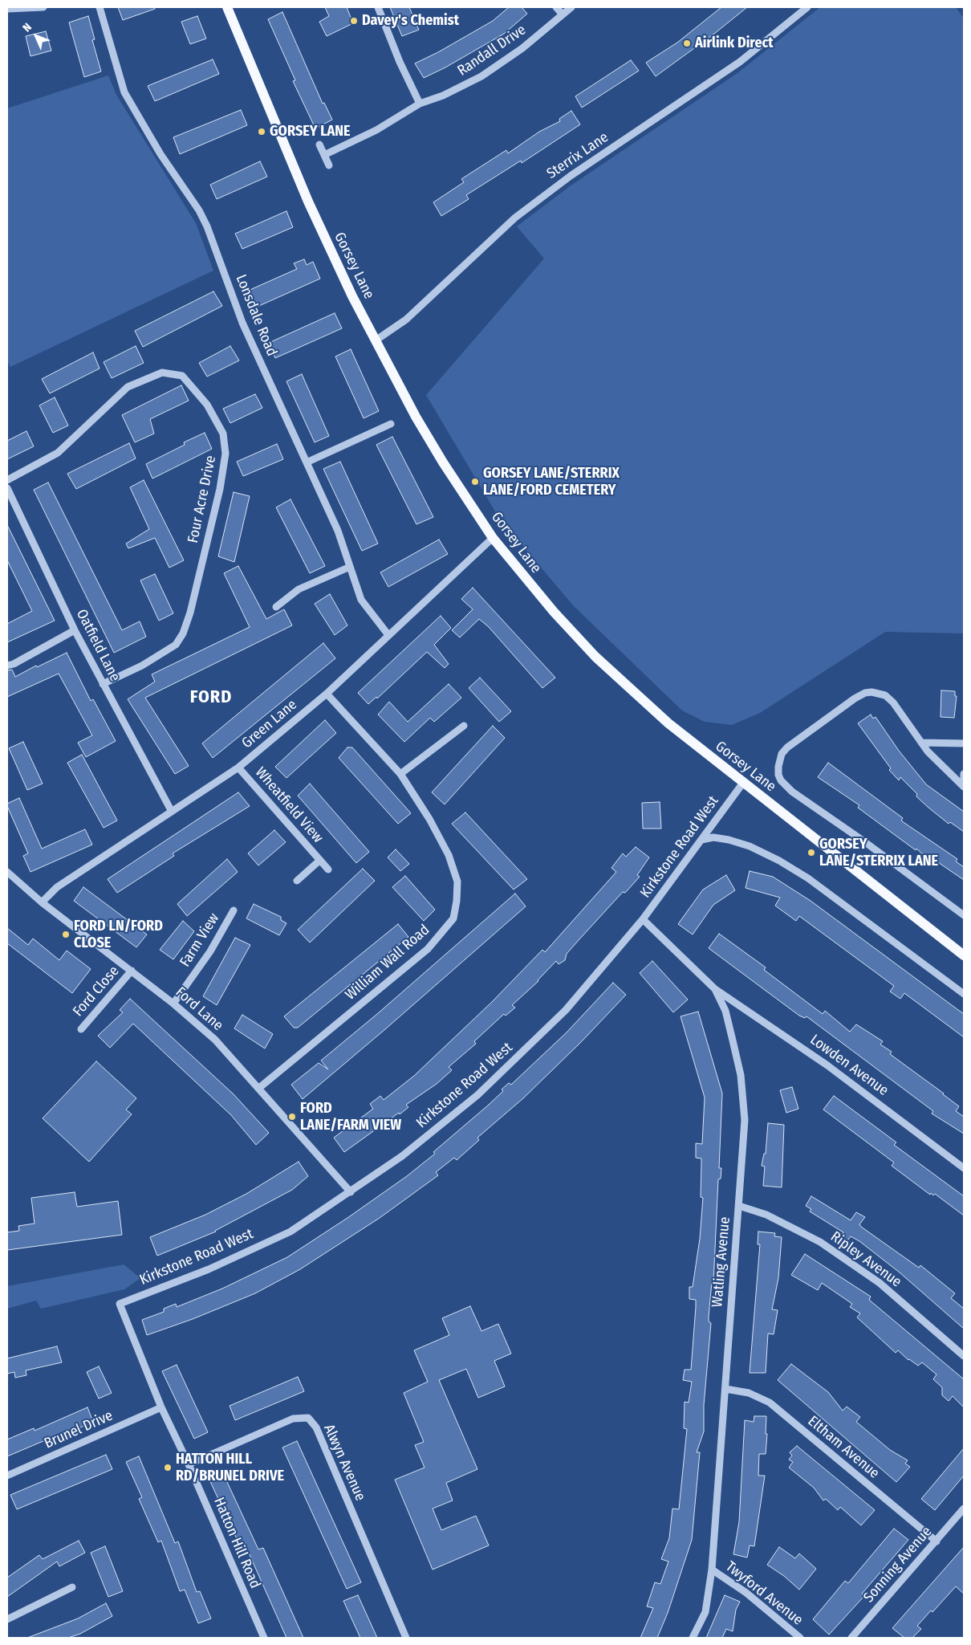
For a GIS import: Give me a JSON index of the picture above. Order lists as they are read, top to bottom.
{
  "streets": {
    "main road": ["Gorsey Lane"],
    "street": [
      "Randall Drive",
      "Sterrix Lane",
      "Lonsdale Road",
      "Four Acre Drive",
      "Oatfield Lane",
      "Green Lane",
      "Wheatfield View",
      "Kirkstone Road West",
      "Farm View",
      "William Wall Road",
      "Ford Close",
      "Ford Lane",
      "Lowden Avenue",
      "Ripley Avenue",
      "Watling Avenue",
      "Brunel Drive",
      "Eltham Avenue",
      "Alwyn Avenue",
      "Hatton Hill Road",
      "Sonning Avenue",
      "Twyford Avenue"
    ]
  },
  "crossings": [
    ["Sterrix Lane", "Gorsey Lane"],
    ["Gorsey Lane", "Green Lane"],
    ["Gorsey Lane", "Kirkstone Road West"],
    ["Lonsdale Road", "Green Lane"],
    ["Four Acre Drive", "Oatfield Lane"],
    ["Oatfield Lane", "Green Lane"],
    ["Green Lane", "Wheatfield View"],
    ["Green Lane", "William Wall Road"],
    ["Green Lane", "Ford Lane"],
    ["Kirkstone Road West", "Ford Lane"],
    ["Kirkstone Road West", "Watling Avenue"],
    ["Kirkstone Road West", "Hatton Hill Road"],
    ["Farm View", "Ford Lane"],
    ["William Wall Road", "Ford Lane"],
    ["Ford Close", "Ford Lane"],
    ["Lowden Avenue", "Watling Avenue"],
    ["Ripley Avenue", "Watling Avenue"],
    ["Watling Avenue", "Eltham Avenue"],
    ["Watling Avenue", "Twyford Avenue"],
    ["Brunel Drive", "Hatton Hill Road"],
    ["Eltham Avenue", "Sonning Avenue"],
    ["Alwyn Avenue", "Hatton Hill Road"]
  ],
  "districts": ["FORD"],
  "places": [
    "Davey's Chemist",
    "Airlink Direct",
    "GORSEY LANE",
    "GORSEY LANE/STERRIX LANE/FORD CEMETERY",
    "GORSEY LANE/STERRIX LANE",
    "FORD LN/FORD CLOSE",
    "FORD LANE/FARM VIEW",
    "HATTON HILL RD/BRUNEL DRIVE"
  ],
  "north": "top left"
}
